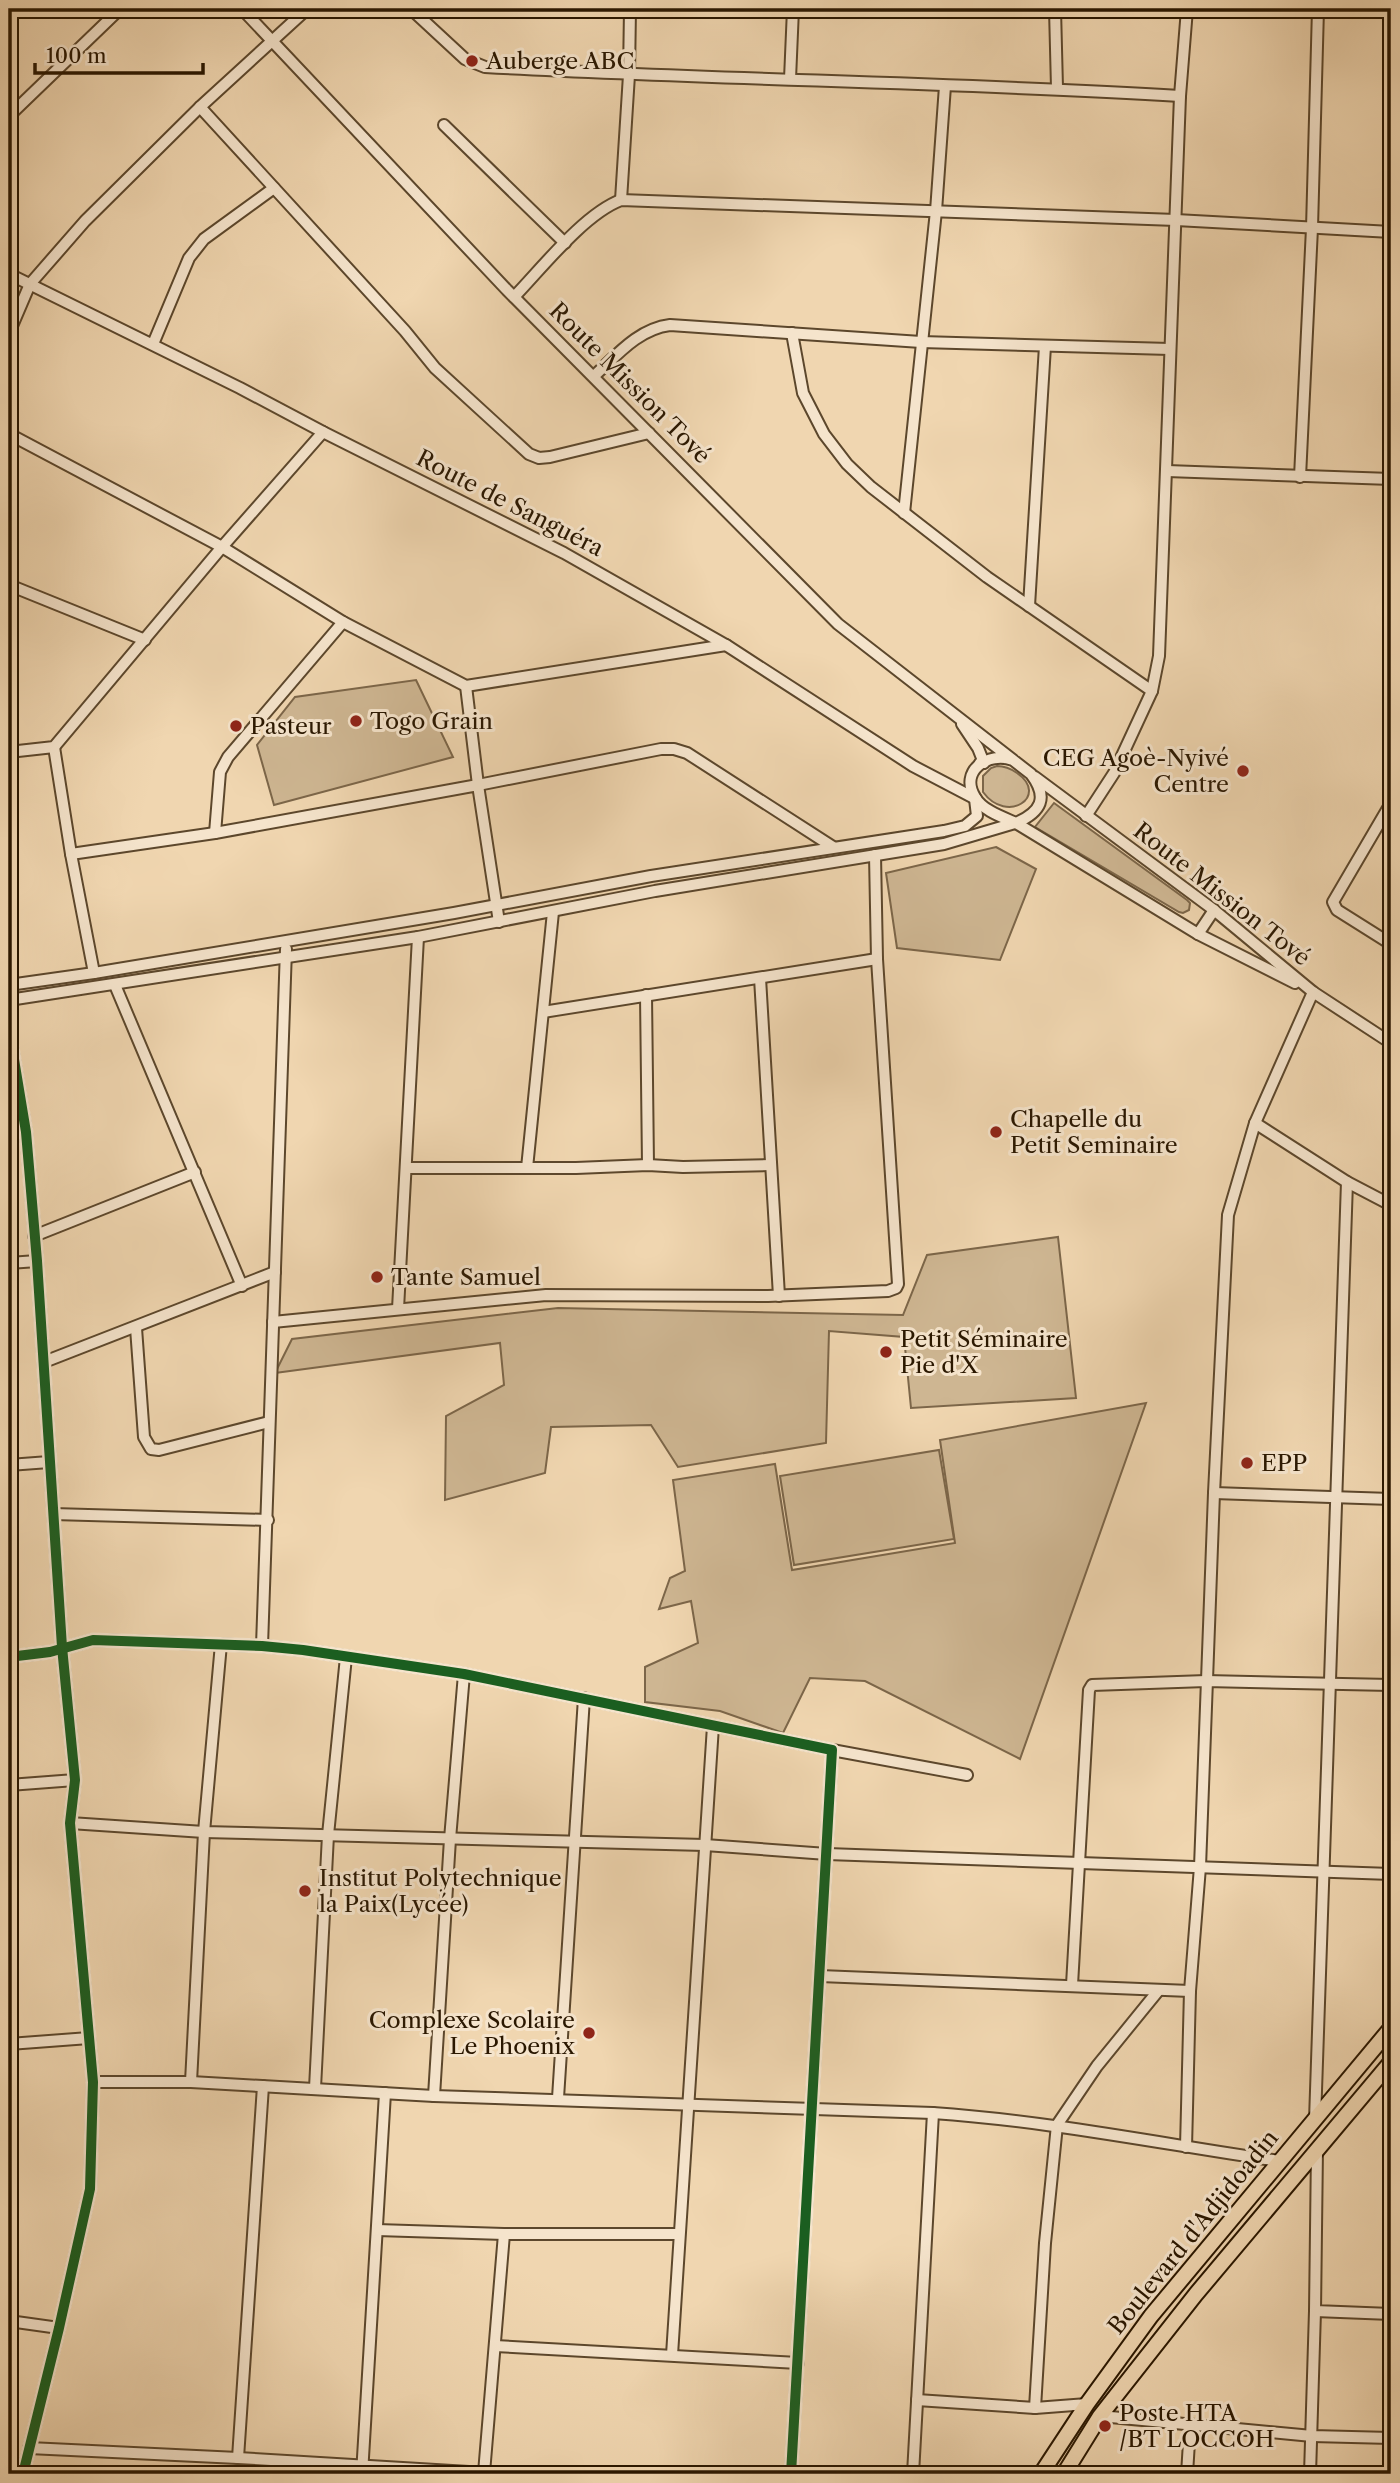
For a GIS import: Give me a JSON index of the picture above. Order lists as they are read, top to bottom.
{
  "streets": {
    "main road": ["Boulevard d'Adjidoadin"],
    "street": ["Route Mission Tové", "Route de Sanguéra"]
  },
  "places": [
    "Auberge ABC",
    "Togo Grain",
    "Pasteur",
    "CEG Agoè-Nyivé Centre",
    "Chapelle du Petit Seminaire",
    "Tante Samuel",
    "Petit Séminaire Pie d'X",
    "EPP",
    "Institut Polytechnique la Paix(Lycée)",
    "Complexe Scolaire Le Phoenix",
    "Poste HTA /BT LOCCOH"
  ],
  "scale_bar": "100 m"
}
